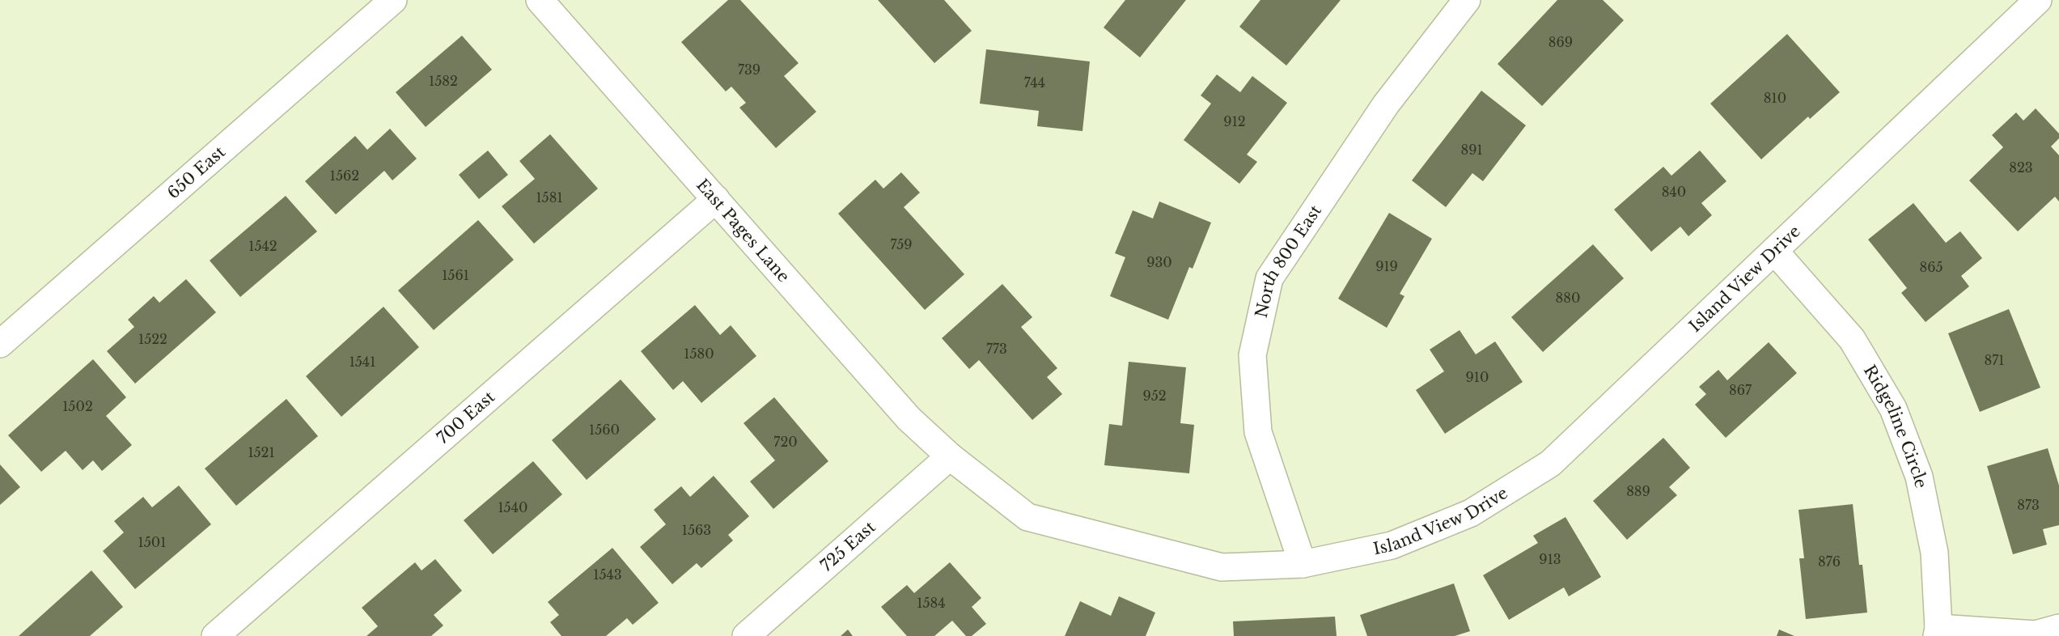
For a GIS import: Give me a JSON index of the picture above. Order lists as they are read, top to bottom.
{
  "streets": {
    "street": [
      "650 East",
      "East Pages Lane",
      "North 800 East",
      "Island View Drive",
      "700 East",
      "Ridgeline Circle",
      "725 East"
    ]
  },
  "crossings": [
    ["East Pages Lane", "Island View Drive"],
    ["East Pages Lane", "700 East"],
    ["East Pages Lane", "725 East"],
    ["North 800 East", "Island View Drive"],
    ["Island View Drive", "Ridgeline Circle"],
    ["Island View Drive", "725 East"]
  ],
  "house_numbers": [
    "869",
    "739",
    "1582",
    "744",
    "810",
    "912",
    "891",
    "823",
    "1562",
    "840",
    "1581",
    "759",
    "1542",
    "930",
    "919",
    "865",
    "1561",
    "880",
    "1522",
    "773",
    "1580",
    "871",
    "1541",
    "910",
    "867",
    "952",
    "1502",
    "1560",
    "720",
    "1521",
    "889",
    "873",
    "1540",
    "1563",
    "1501",
    "913",
    "876",
    "1543",
    "1584"
  ]
}
